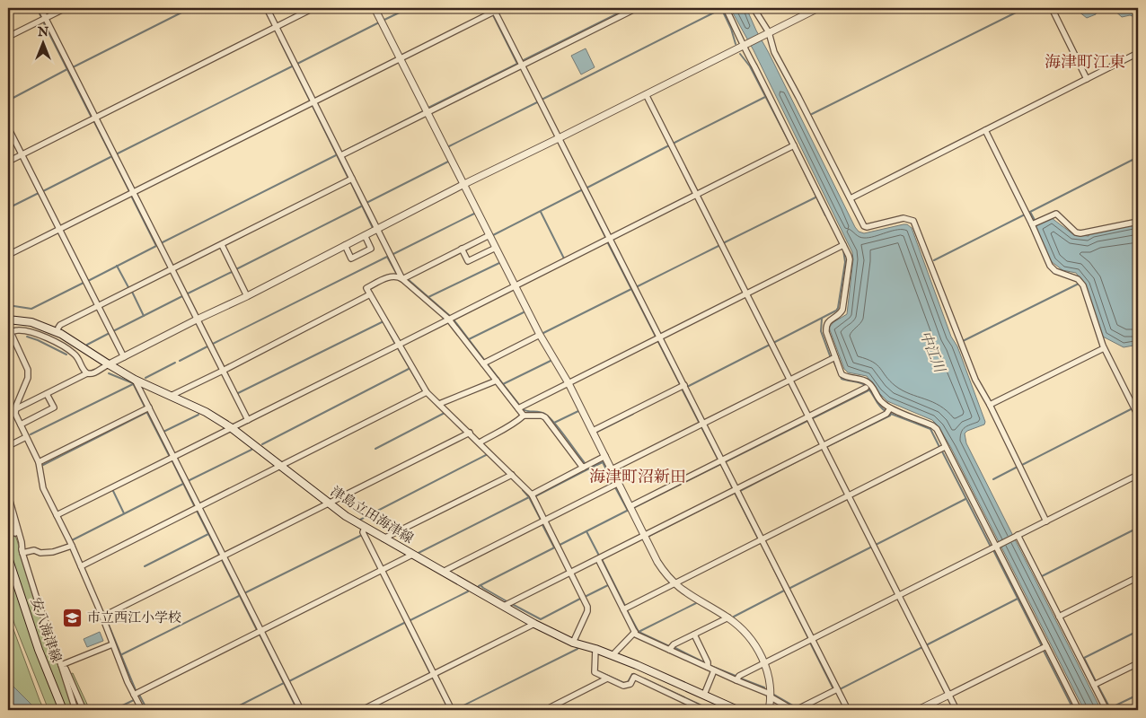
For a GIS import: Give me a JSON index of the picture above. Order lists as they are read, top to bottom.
{
  "streets": {
    "main road": ["津島立田海津線", "安八海津線"]
  },
  "districts": ["海津町江東", "海津町沼新田"],
  "water": ["中江川"],
  "places": {
    "school or university": ["市立西江小学校"]
  },
  "north": "top"
}
